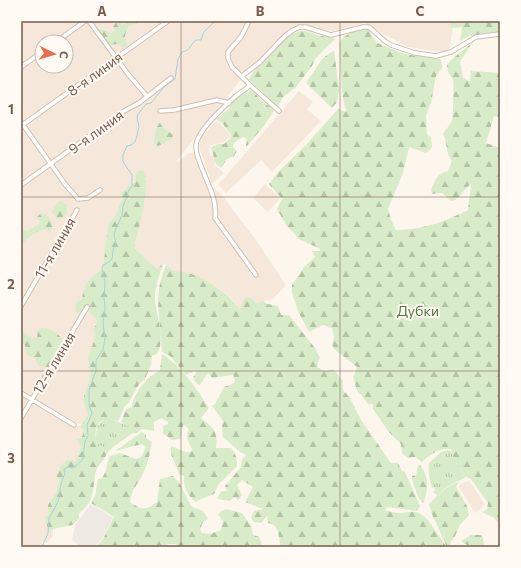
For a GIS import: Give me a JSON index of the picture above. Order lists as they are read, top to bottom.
{
  "streets": {
    "street": [
      "8-я линия",
      "9-я линия",
      "11-я линия",
      "12-я линия"
    ]
  },
  "parks": ["Дубки"],
  "north": "right",
  "grid": {
    "columns": ["A", "B", "C"],
    "rows": ["1", "2", "3"]
  }
}
